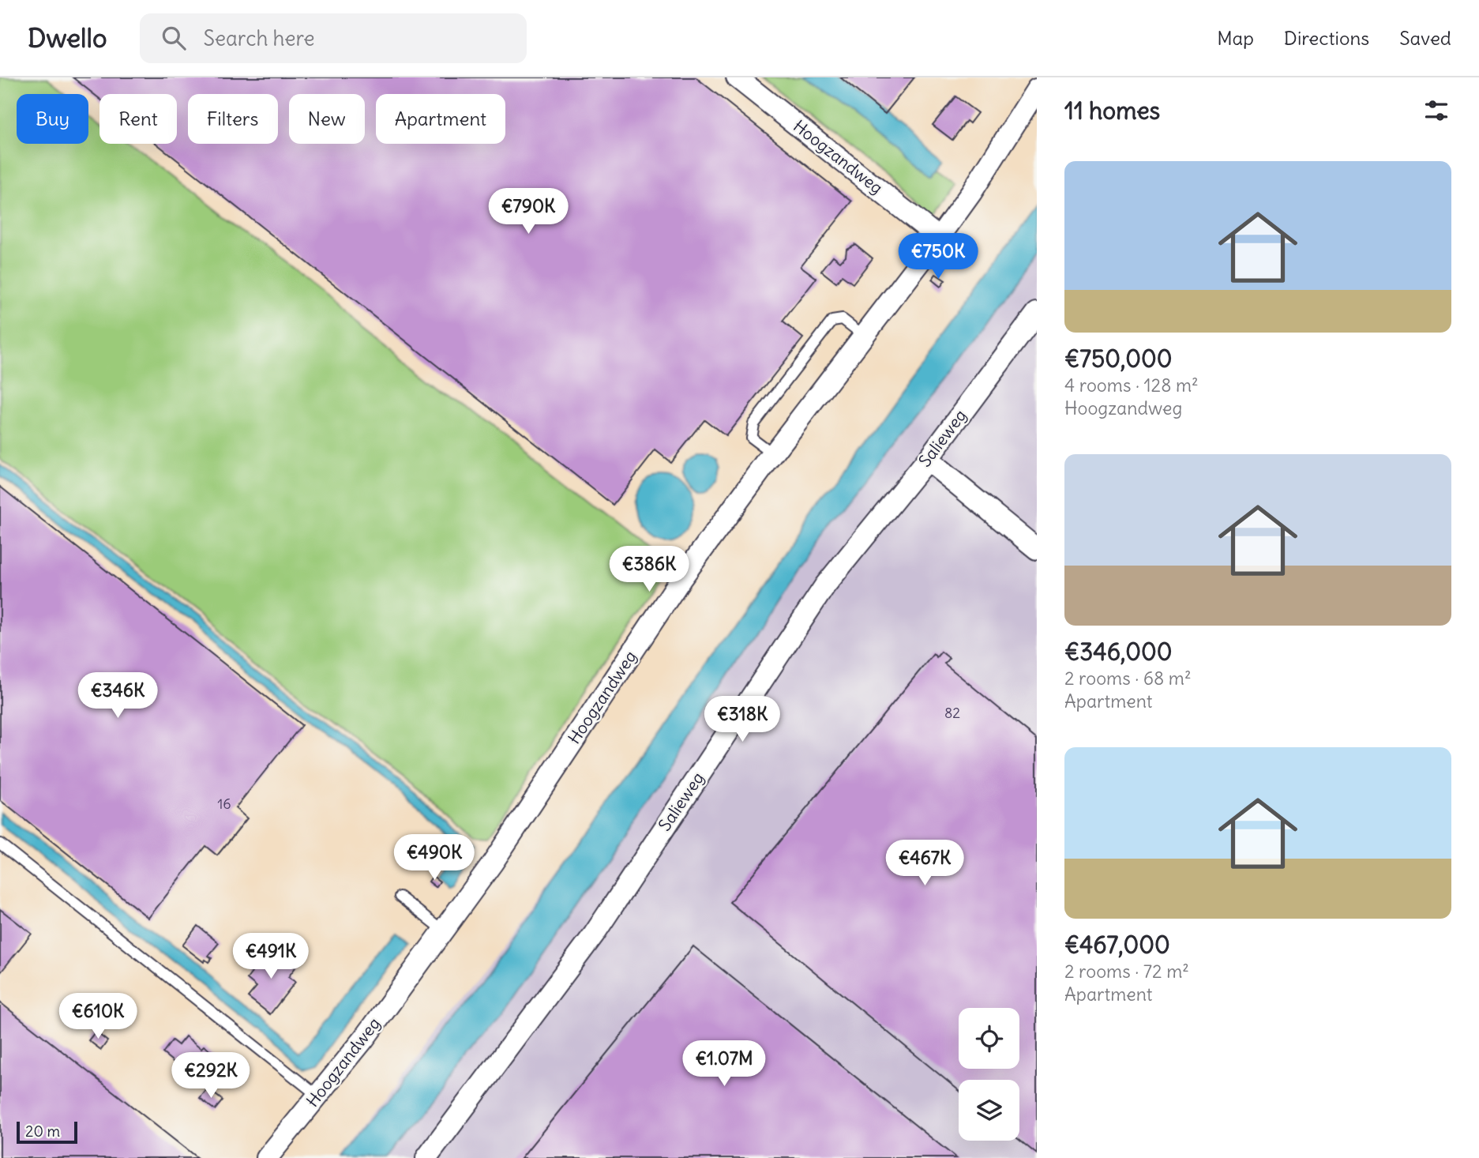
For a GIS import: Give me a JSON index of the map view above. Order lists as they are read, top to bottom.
{
  "streets": {
    "street": ["Hoogzandweg", "Salieweg"]
  },
  "house_numbers": ["82", "16"],
  "scale_bar": "20 m",
  "page": {
    "header": "Dwello",
    "search": "Search here",
    "nav": ["Map", "Directions", "Saved"],
    "heading": "11 homes",
    "chip": [
      "Buy",
      "Rent",
      "Filters",
      "New",
      "Apartment"
    ],
    "list": [
      {
        "name": "€750,000",
        "note": "4 rooms · 128 m² · Hoogzandweg"
      },
      {
        "name": "€346,000",
        "note": "2 rooms · 68 m² · Apartment"
      },
      {
        "name": "€467,000",
        "note": "2 rooms · 72 m² · Apartment"
      }
    ],
    "price": [
      "€790K",
      "€750K",
      "€386K",
      "€346K",
      "€318K",
      "€490K",
      "€467K",
      "€491K",
      "€610K",
      "€1.07M",
      "€292K"
    ],
    "scale": "20 m"
  }
}
